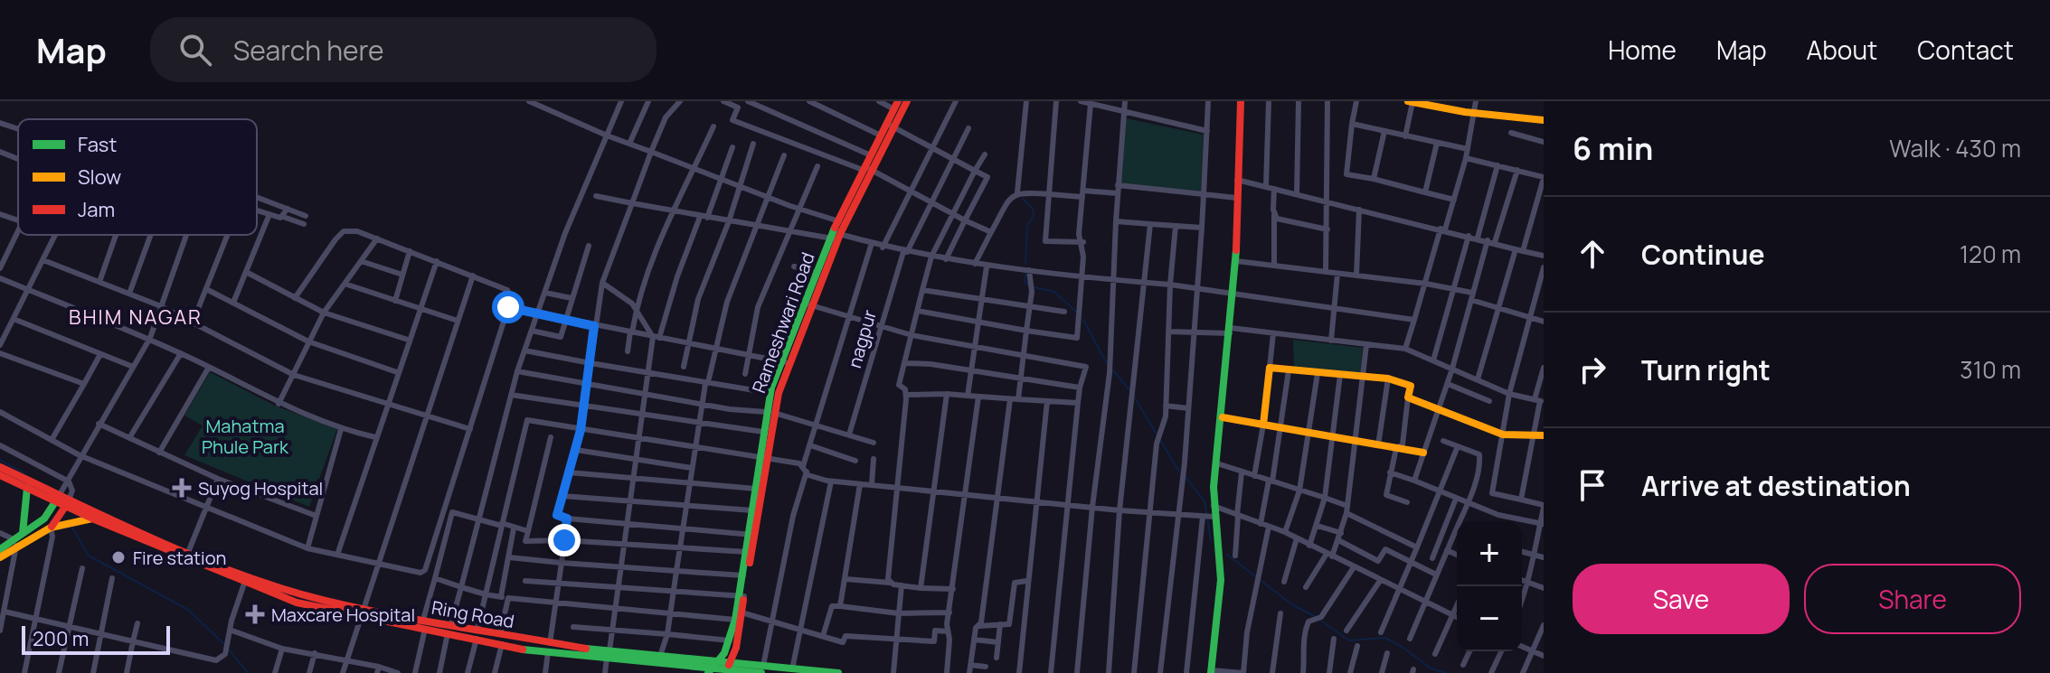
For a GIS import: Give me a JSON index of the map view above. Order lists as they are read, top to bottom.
{
  "streets": {
    "main road": ["Rameshwari Road", "Ring Road"],
    "street": ["nagpur"]
  },
  "crossings": [
    ["Rameshwari Road", "Ring Road"]
  ],
  "districts": ["BHIM NAGAR"],
  "parks": ["Mahatma Phule Park"],
  "places": {
    "health": ["Suyog Hospital", "Maxcare Hospital"],
    "other": ["Fire station"]
  },
  "legend": ["Fast", "Slow", "Jam"],
  "scale_bar": "200 m",
  "page": {
    "header": "Map",
    "search": "Search here",
    "nav": [
      "Home",
      "Map",
      "About",
      "Contact"
    ],
    "heading": ["6 min", "Walk · 430 m"],
    "list": [
      ["Continue", "120 m"],
      ["Turn right", "310 m"],
      "Arrive at destination"
    ],
    "map_buttons": ["+", "−"],
    "buttons": ["Save", "Share"],
    "scale": "200 m"
  }
}
